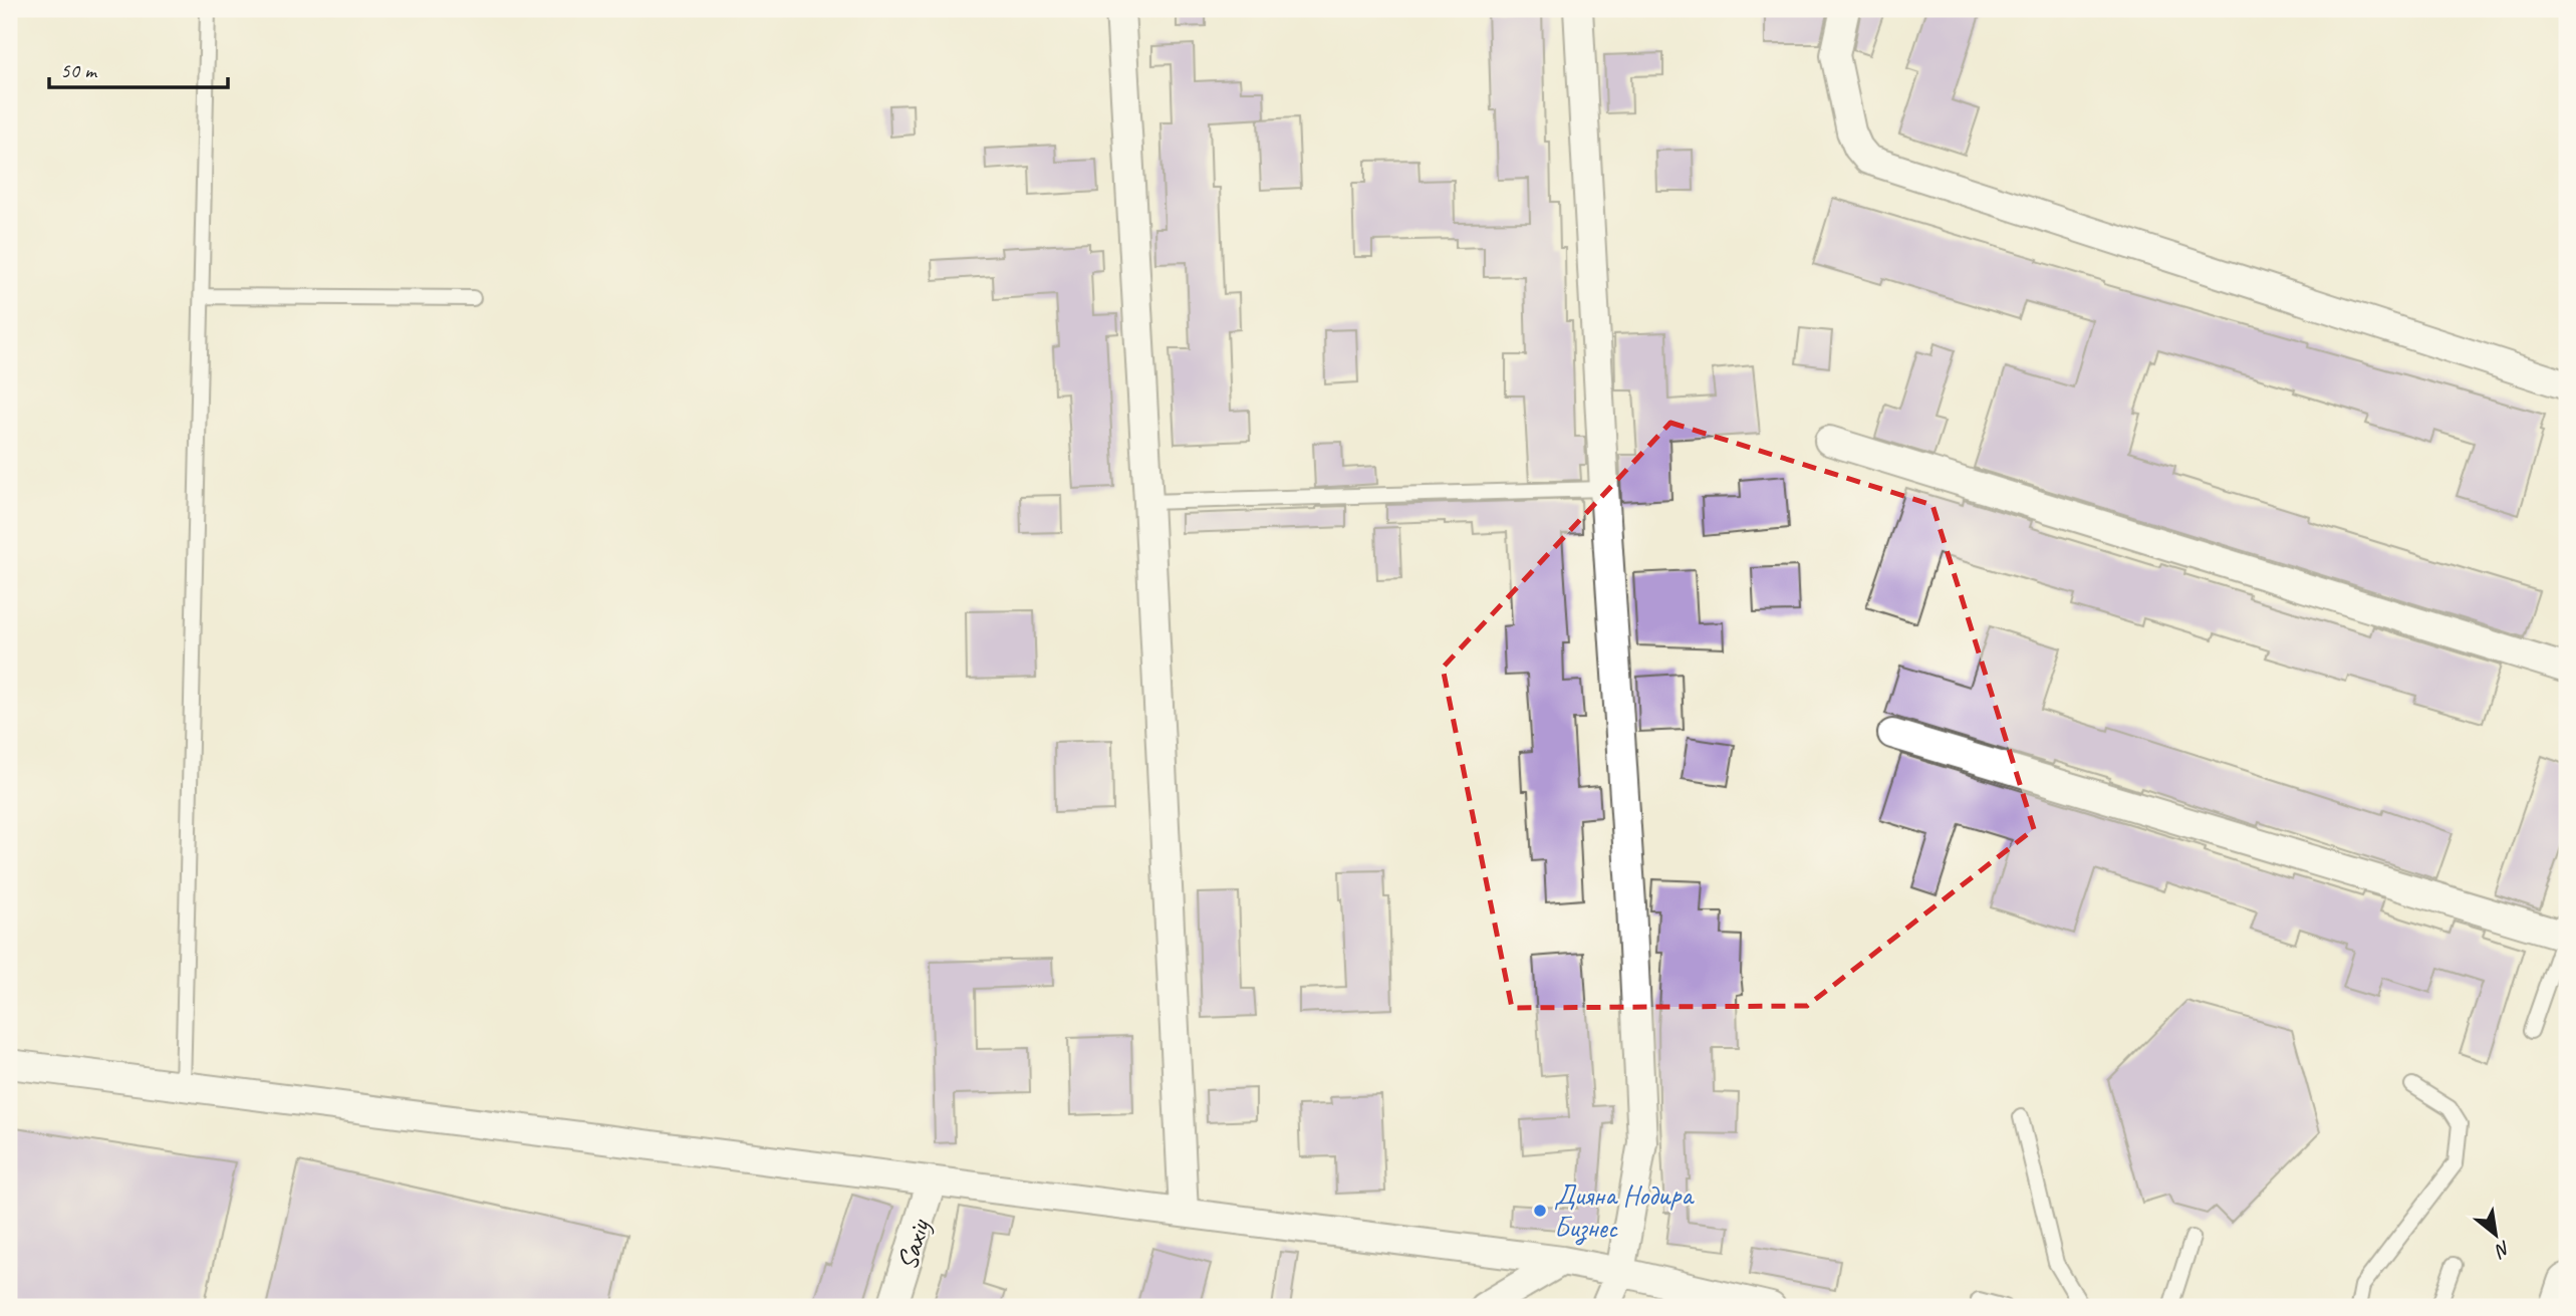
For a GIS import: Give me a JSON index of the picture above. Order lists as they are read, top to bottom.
{
  "streets": {
    "street": ["Saxiy"]
  },
  "places": ["Дияна Нодира Бизнес"],
  "scale_bar": "50 m",
  "north": "bottom right"
}
